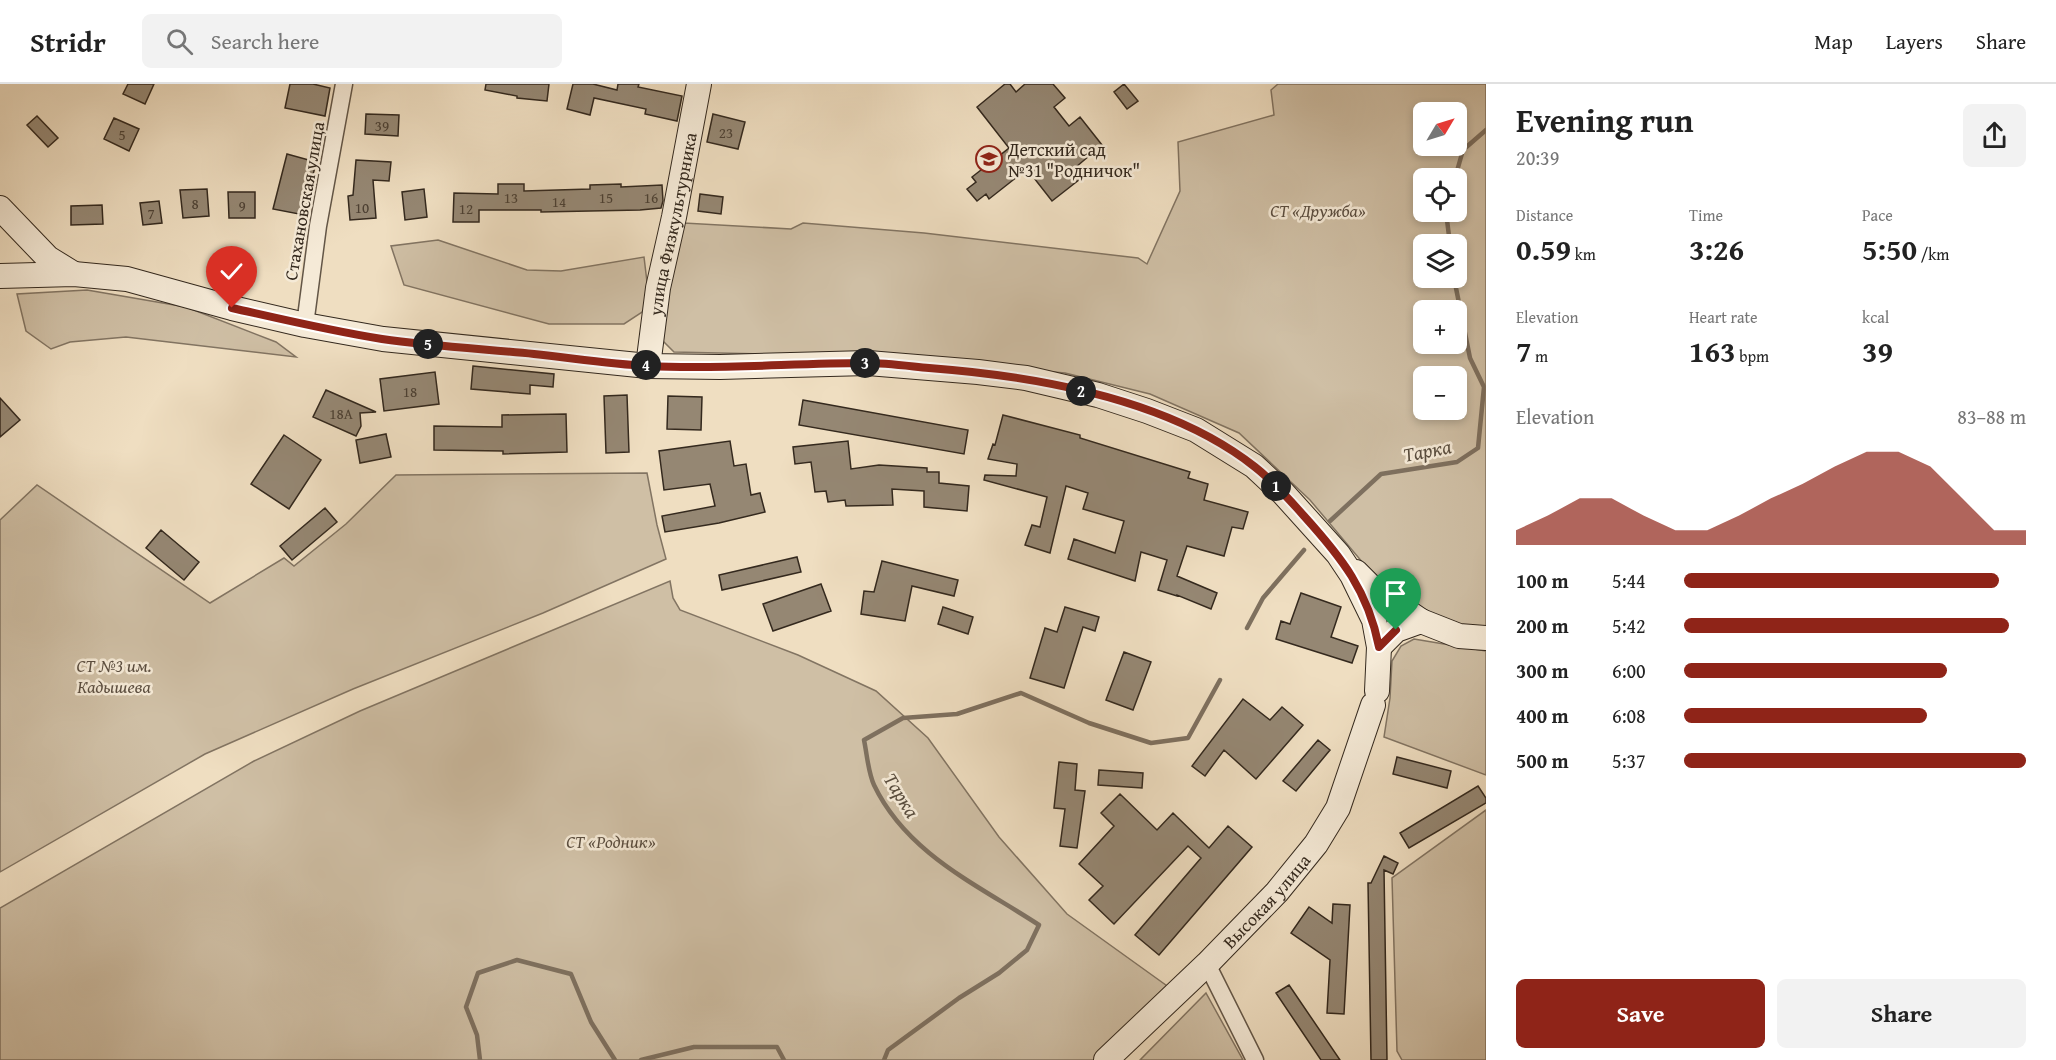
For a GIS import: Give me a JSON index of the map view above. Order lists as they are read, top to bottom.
{
  "streets": {
    "street": ["Стахановская улица", "улица Физкультурника", "Высокая улица"]
  },
  "water": ["Тарка"],
  "parks": ["СТ «Дружба»", "СТ №3 им. Кадышева", "СТ «Родник»"],
  "places": {
    "school or university": ["Детский сад №31 \"Родничок\""]
  },
  "house_numbers": [
    "39",
    "23",
    "5",
    "13",
    "15",
    "16",
    "14",
    "8",
    "9",
    "10",
    "12",
    "7",
    "18",
    "18А"
  ],
  "north": "top right",
  "page": {
    "header": "Stridr",
    "search": "Search here",
    "nav": ["Map", "Layers", "Share"],
    "heading": ["Evening run", "20:39"],
    "map_buttons": ["+", "−"],
    "stats": [
      ["Distance", "0.59 km"],
      ["Time", "3:26"],
      ["Pace", "5:50 /km"],
      ["Elevation", "7 m"],
      ["Heart rate", "163 bpm"],
      ["kcal", "39"]
    ],
    "pins": [
      "5",
      "3",
      "4",
      "2",
      "1"
    ],
    "chart": ["Elevation", "83–88 m"],
    "list": [
      {
        "name": "100 m",
        "note": "5:44"
      },
      {
        "name": "200 m",
        "note": "5:42"
      },
      {
        "name": "300 m",
        "note": "6:00"
      },
      {
        "name": "400 m",
        "note": "6:08"
      },
      {
        "name": "500 m",
        "note": "5:37"
      }
    ],
    "buttons": ["Save", "Share"]
  }
}
